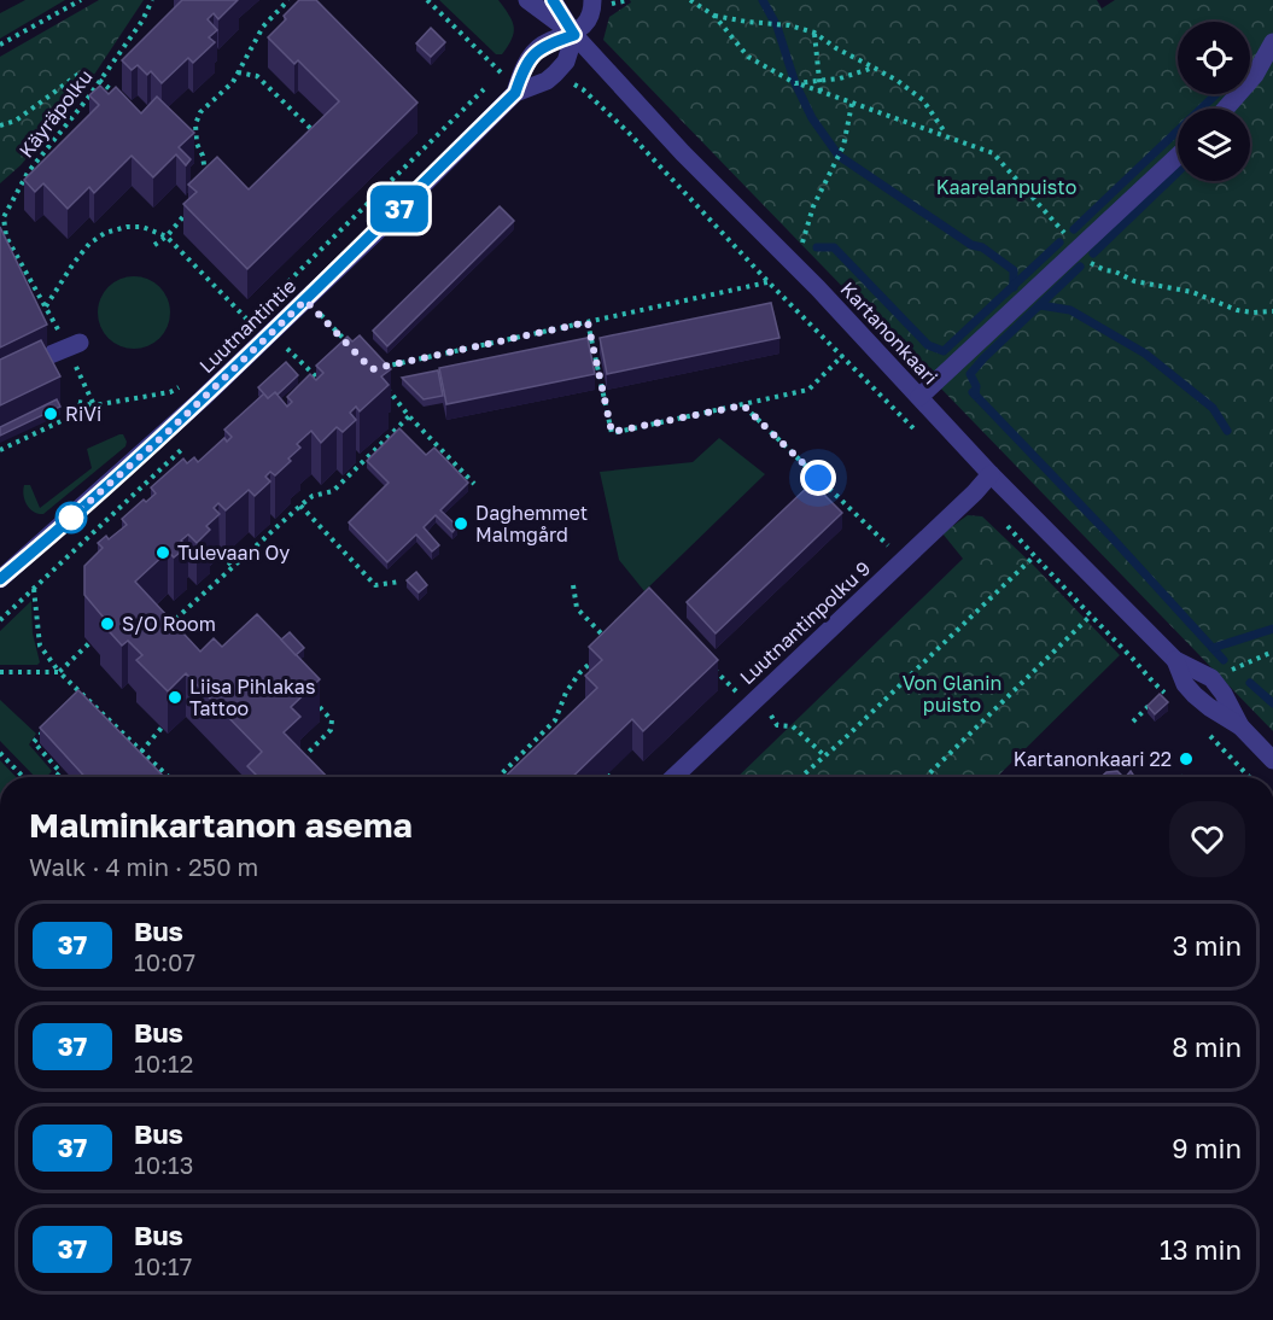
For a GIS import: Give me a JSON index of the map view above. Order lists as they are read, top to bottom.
{
  "streets": {
    "street": ["Luutnantintie", "Kartanonkaari", "Luutnantinpolku 9"],
    "path": ["Käyräpolku"]
  },
  "crossings": [
    ["Luutnantintie", "Kartanonkaari"],
    ["Kartanonkaari", "Luutnantinpolku 9"]
  ],
  "parks": ["Kaarelanpuisto", "Von Glanin puisto"],
  "places": [
    "RiVi",
    "Daghemmet Malmgård",
    "Tulevaan Oy",
    "S/O Room",
    "Liisa Pihlakas Tattoo",
    "Kartanonkaari 22"
  ],
  "lines": ["bus line 37"],
  "page": {
    "on_map": "37",
    "heading": ["Malminkartanon asema", "Walk · 4 min · 250 m"],
    "list": [
      {
        "mark": "37",
        "name": "Bus",
        "note": "10:07",
        "value": "3 min"
      },
      {
        "mark": "37",
        "name": "Bus",
        "note": "10:12",
        "value": "8 min"
      },
      {
        "mark": "37",
        "name": "Bus",
        "note": "10:13",
        "value": "9 min"
      },
      {
        "mark": "37",
        "name": "Bus",
        "note": "10:17",
        "value": "13 min"
      }
    ]
  }
}
